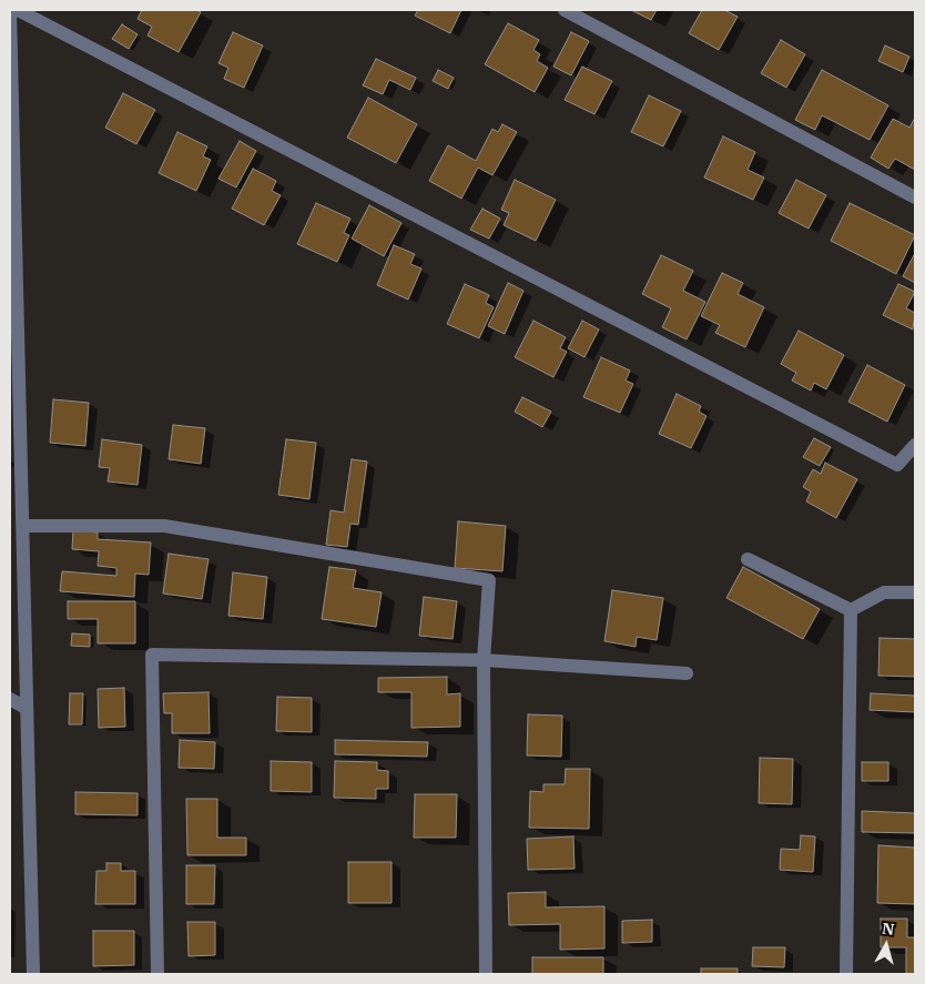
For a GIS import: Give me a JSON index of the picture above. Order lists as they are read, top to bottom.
{
  "north": "top"
}
